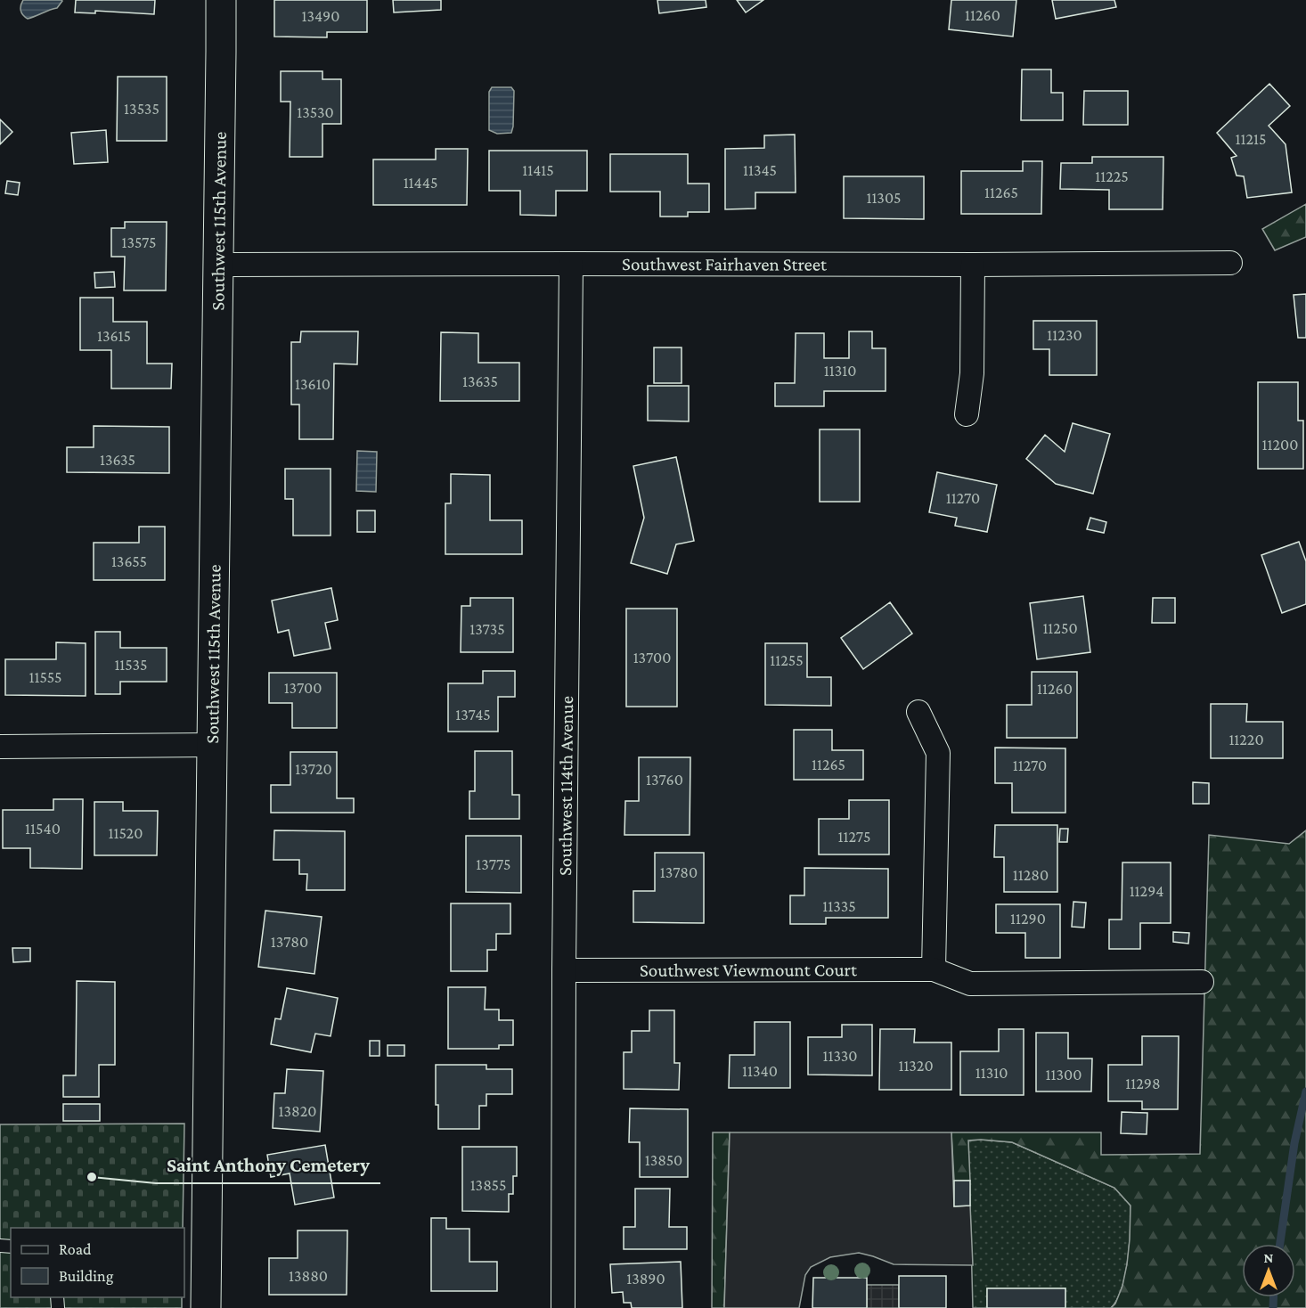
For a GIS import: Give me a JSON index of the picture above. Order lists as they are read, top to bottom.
{
  "streets": {
    "street": [
      "Southwest 115th Avenue",
      "Southwest Fairhaven Street",
      "Southwest 114th Avenue",
      "Southwest Viewmount Court"
    ]
  },
  "crossings": [
    ["Southwest 115th Avenue", "Southwest Fairhaven Street"],
    ["Southwest Fairhaven Street", "Southwest 114th Avenue"],
    ["Southwest 114th Avenue", "Southwest Viewmount Court"]
  ],
  "places": ["Saint Anthony Cemetery"],
  "house_numbers": [
    "11260",
    "13490",
    "13535",
    "13530",
    "11215",
    "11415",
    "11345",
    "11225",
    "11445",
    "11265",
    "11305",
    "13575",
    "11230",
    "13615",
    "11310",
    "13635",
    "13610",
    "11200",
    "13635",
    "11270",
    "13655",
    "11250",
    "13735",
    "13700",
    "11255",
    "11535",
    "11555",
    "13700",
    "11260",
    "13745",
    "11220",
    "11265",
    "11270",
    "13720",
    "13760",
    "11540",
    "11520",
    "11275",
    "13775",
    "13780",
    "11280",
    "11294",
    "11335",
    "11290",
    "13780",
    "11330",
    "11320",
    "11340",
    "11310",
    "11300",
    "11298",
    "13820",
    "13850",
    "13855",
    "13880",
    "13890"
  ],
  "legend": ["Road", "Building"],
  "north": "top"
}
